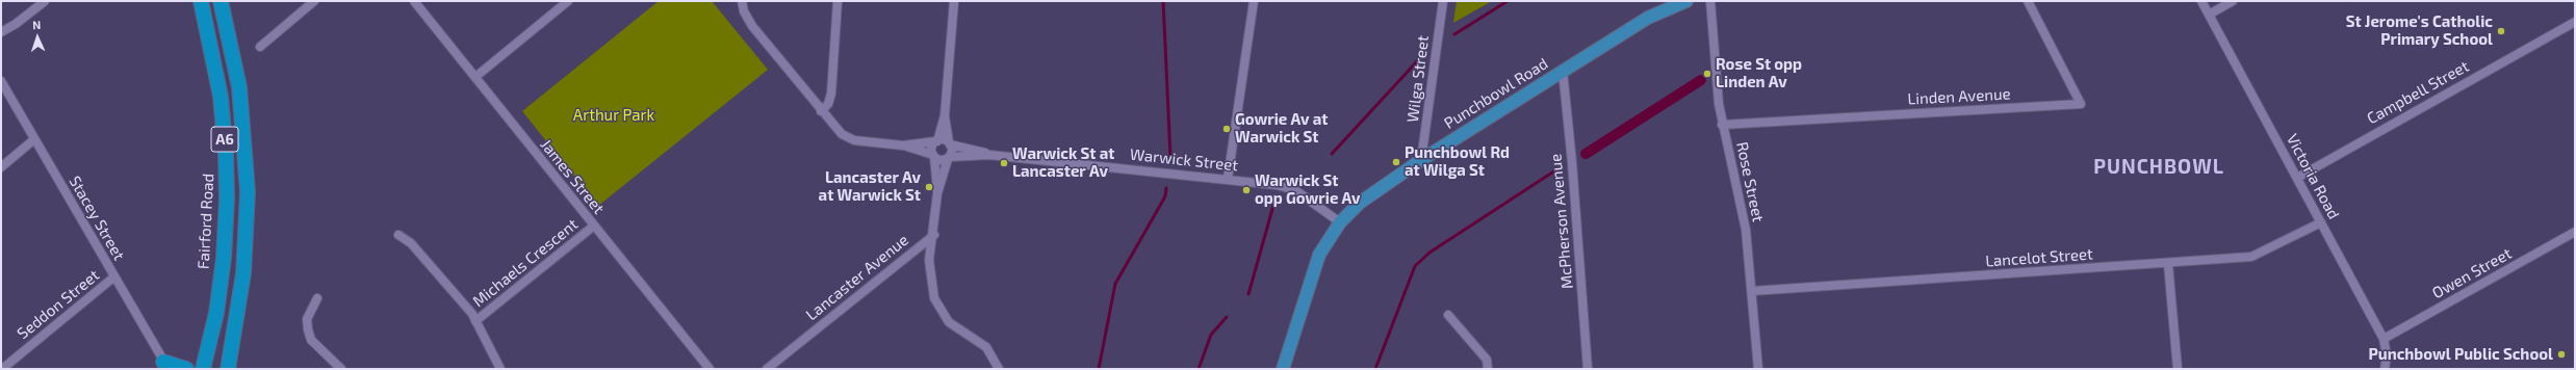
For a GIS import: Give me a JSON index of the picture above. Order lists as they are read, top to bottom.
{
  "streets": {
    "highway": ["A6", "Fairford Road"],
    "main road": ["Punchbowl Road"],
    "street": [
      "Wilga Street",
      "Campbell Street",
      "Linden Avenue",
      "Warwick Street",
      "James Street",
      "Victoria Road",
      "Rose Street",
      "Stacey Street",
      "McPherson Avenue",
      "Lancelot Street",
      "Michaels Crescent",
      "Owen Street",
      "Lancaster Avenue",
      "Seddon Street"
    ]
  },
  "crossings": [
    ["Wilga Street", "Punchbowl Road"],
    ["Campbell Street", "Victoria Road"],
    ["Punchbowl Road", "Warwick Street"],
    ["Punchbowl Road", "McPherson Avenue"],
    ["Linden Avenue", "Rose Street"],
    ["James Street", "Michaels Crescent"],
    ["Victoria Road", "Lancelot Street"],
    ["Victoria Road", "Owen Street"],
    ["Rose Street", "Lancelot Street"],
    ["Stacey Street", "Seddon Street"]
  ],
  "districts": ["PUNCHBOWL"],
  "parks": ["Arthur Park"],
  "places": [
    "St Jerome's Catholic Primary School",
    "Rose St opp Linden Av",
    "Gowrie Av at Warwick St",
    "Punchbowl Rd at Wilga St",
    "Warwick St at Lancaster Av",
    "Lancaster Av at Warwick St",
    "Warwick St opp Gowrie Av",
    "Punchbowl Public School"
  ],
  "north": "top"
}
